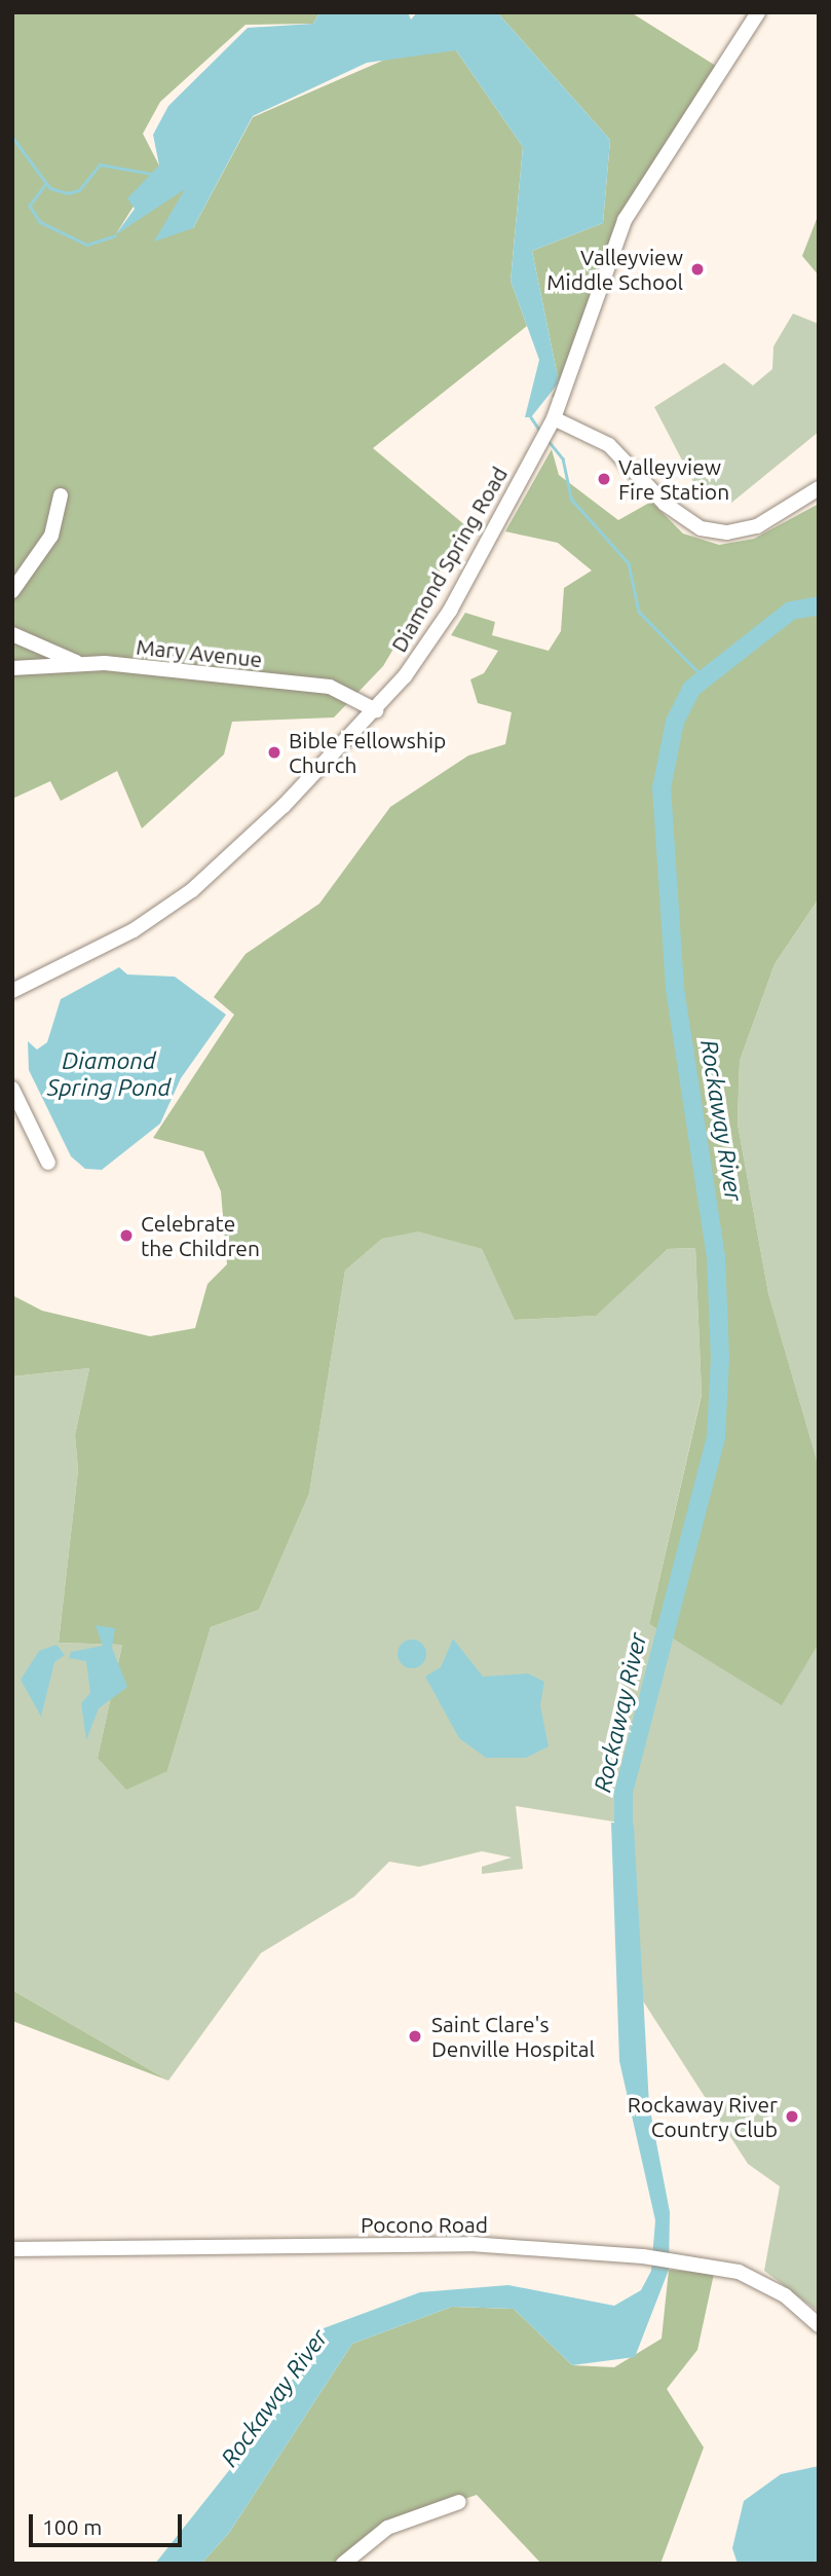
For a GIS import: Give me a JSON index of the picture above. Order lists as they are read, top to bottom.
{
  "streets": {
    "street": ["Diamond Spring Road", "Mary Avenue", "Pocono Road"]
  },
  "crossings": [
    ["Diamond Spring Road", "Mary Avenue"]
  ],
  "water": ["Diamond Spring Pond", "Rockaway River"],
  "places": [
    "Valleyview Middle School",
    "Valleyview Fire Station",
    "Bible Fellowship Church",
    "Celebrate the Children",
    "Saint Clare's Denville Hospital",
    "Rockaway River Country Club"
  ],
  "scale_bar": "100 m"
}
